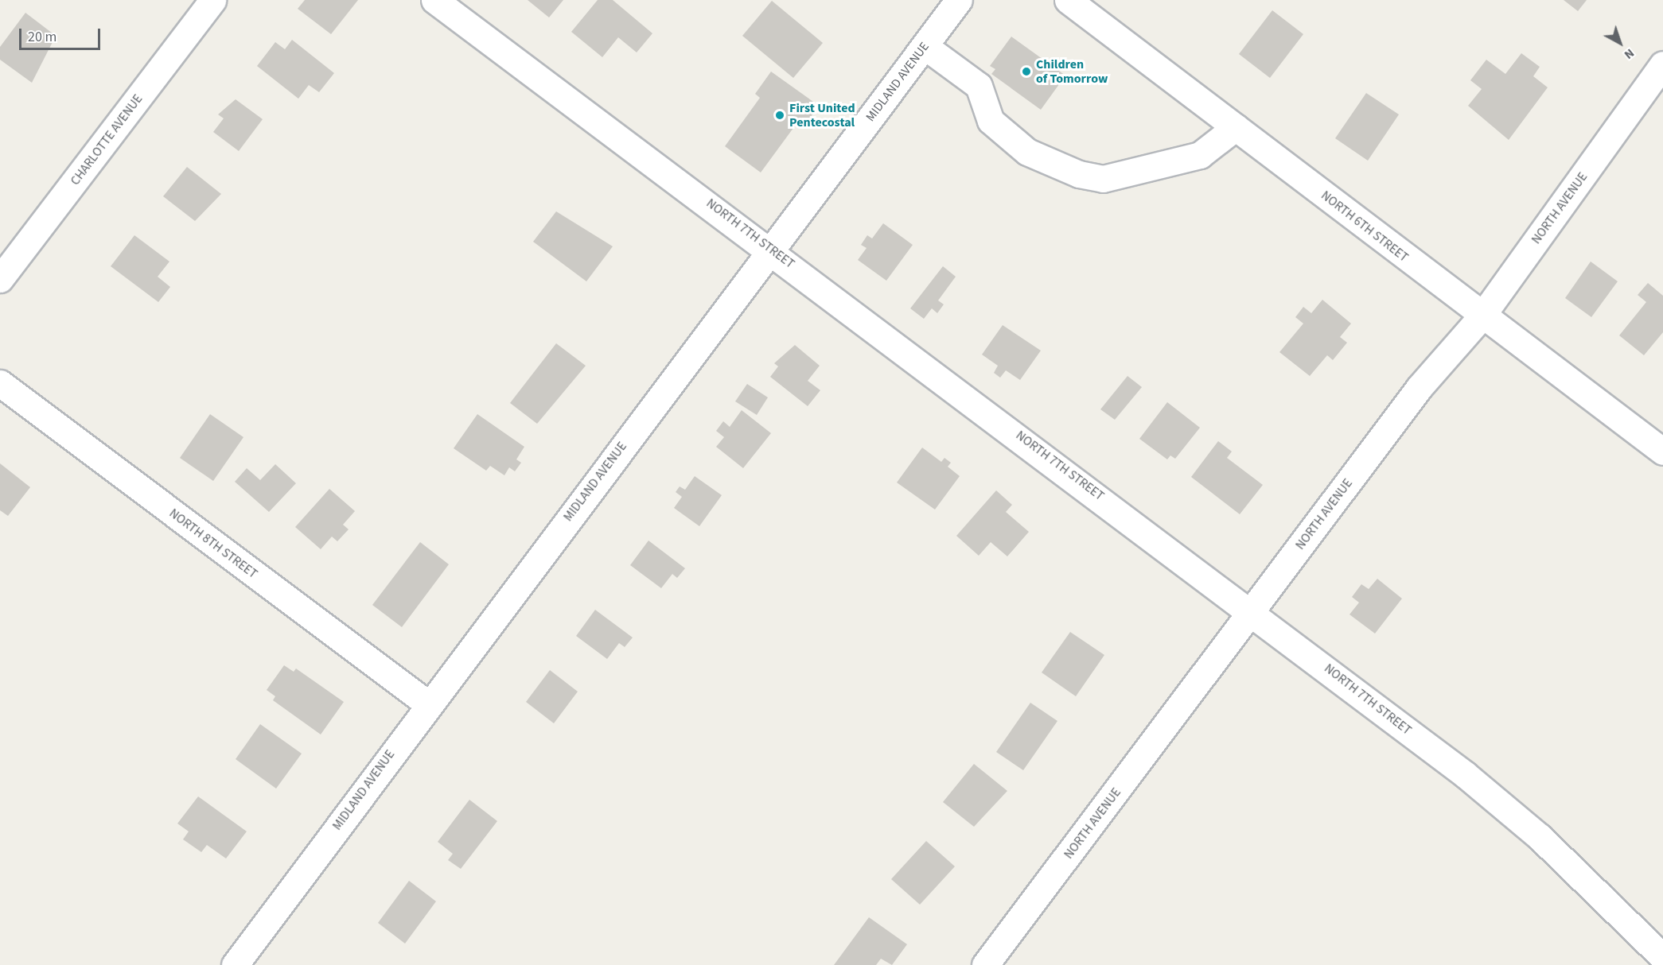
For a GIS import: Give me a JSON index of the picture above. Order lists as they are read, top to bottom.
{
  "streets": {
    "street": [
      "MIDLAND AVENUE",
      "CHARLOTTE AVENUE",
      "NORTH AVENUE",
      "NORTH 6TH STREET",
      "NORTH 7TH STREET",
      "NORTH 8TH STREET"
    ]
  },
  "crossings": [
    ["MIDLAND AVENUE", "NORTH 7TH STREET"],
    ["MIDLAND AVENUE", "NORTH 8TH STREET"],
    ["NORTH AVENUE", "NORTH 6TH STREET"],
    ["NORTH AVENUE", "NORTH 7TH STREET"]
  ],
  "places": ["Children of Tomorrow", "First United Pentecostal"],
  "scale_bar": "20 m",
  "north": "bottom right"
}
